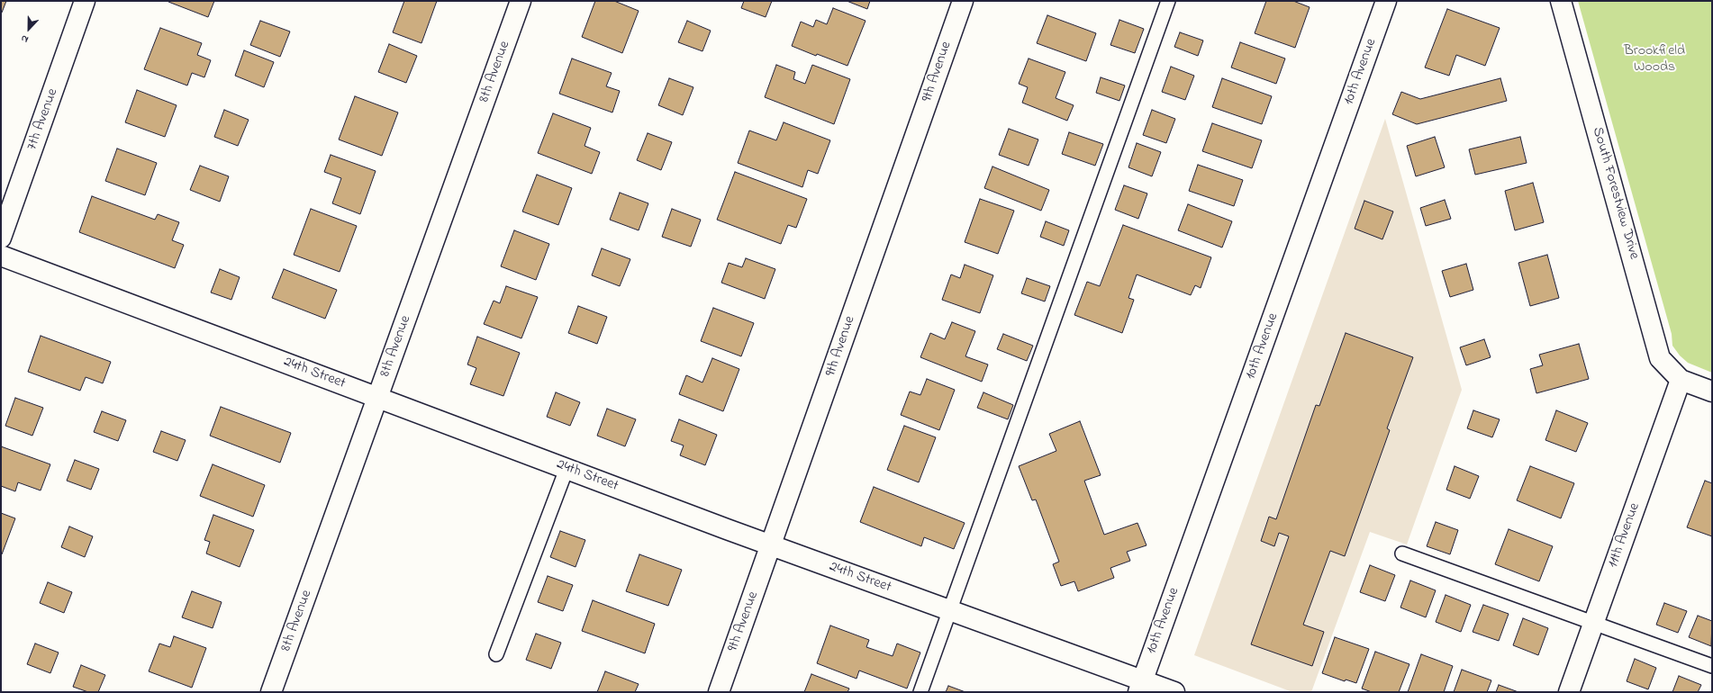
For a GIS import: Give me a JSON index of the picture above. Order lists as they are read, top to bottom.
{
  "streets": {
    "street": [
      "8th Avenue",
      "9th Avenue",
      "10th Avenue",
      "7th Avenue",
      "South Forestview Drive",
      "24th Street",
      "11th Avenue"
    ]
  },
  "crossings": [
    ["8th Avenue", "24th Street"],
    ["9th Avenue", "24th Street"],
    ["10th Avenue", "24th Street"],
    ["South Forestview Drive", "11th Avenue"]
  ],
  "parks": ["Brookfield Woods"],
  "north": "bottom"
}
